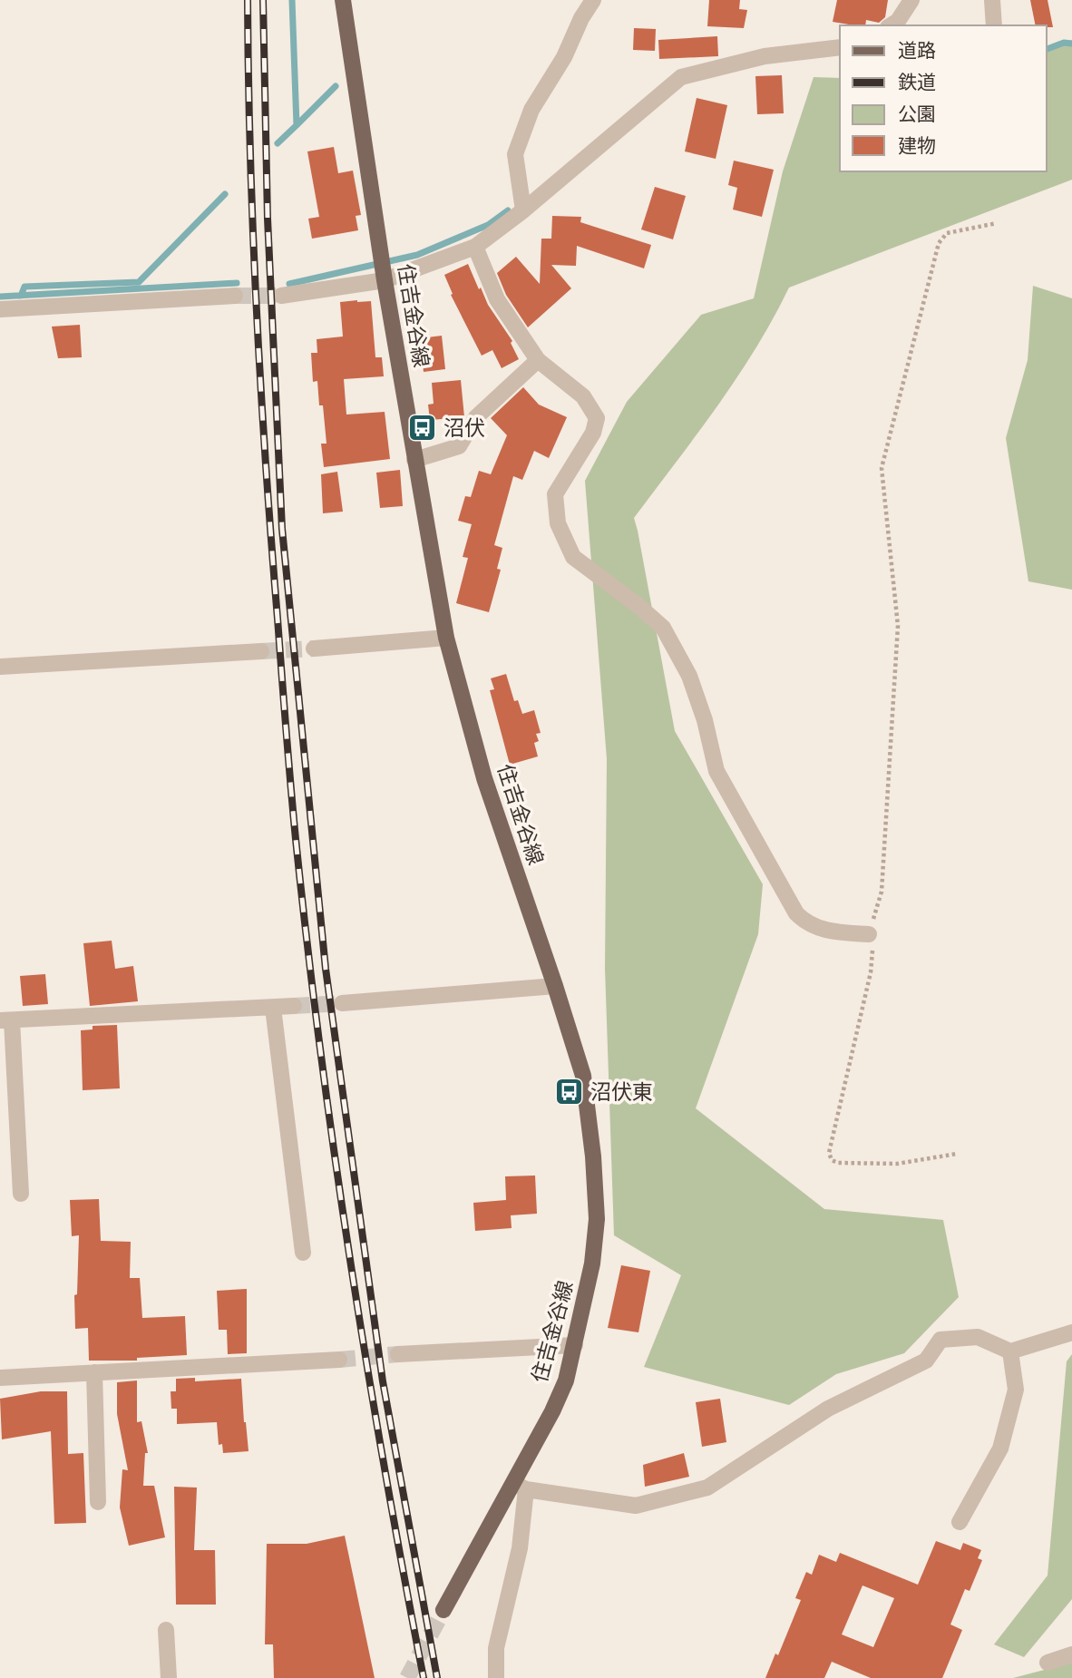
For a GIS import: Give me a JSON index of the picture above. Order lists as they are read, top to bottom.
{
  "streets": {
    "main road": ["住吉金谷線"]
  },
  "places": {
    "bus stop": ["沼伏", "沼伏東"]
  },
  "legend": [
    "道路",
    "鉄道",
    "公園",
    "建物"
  ]
}
